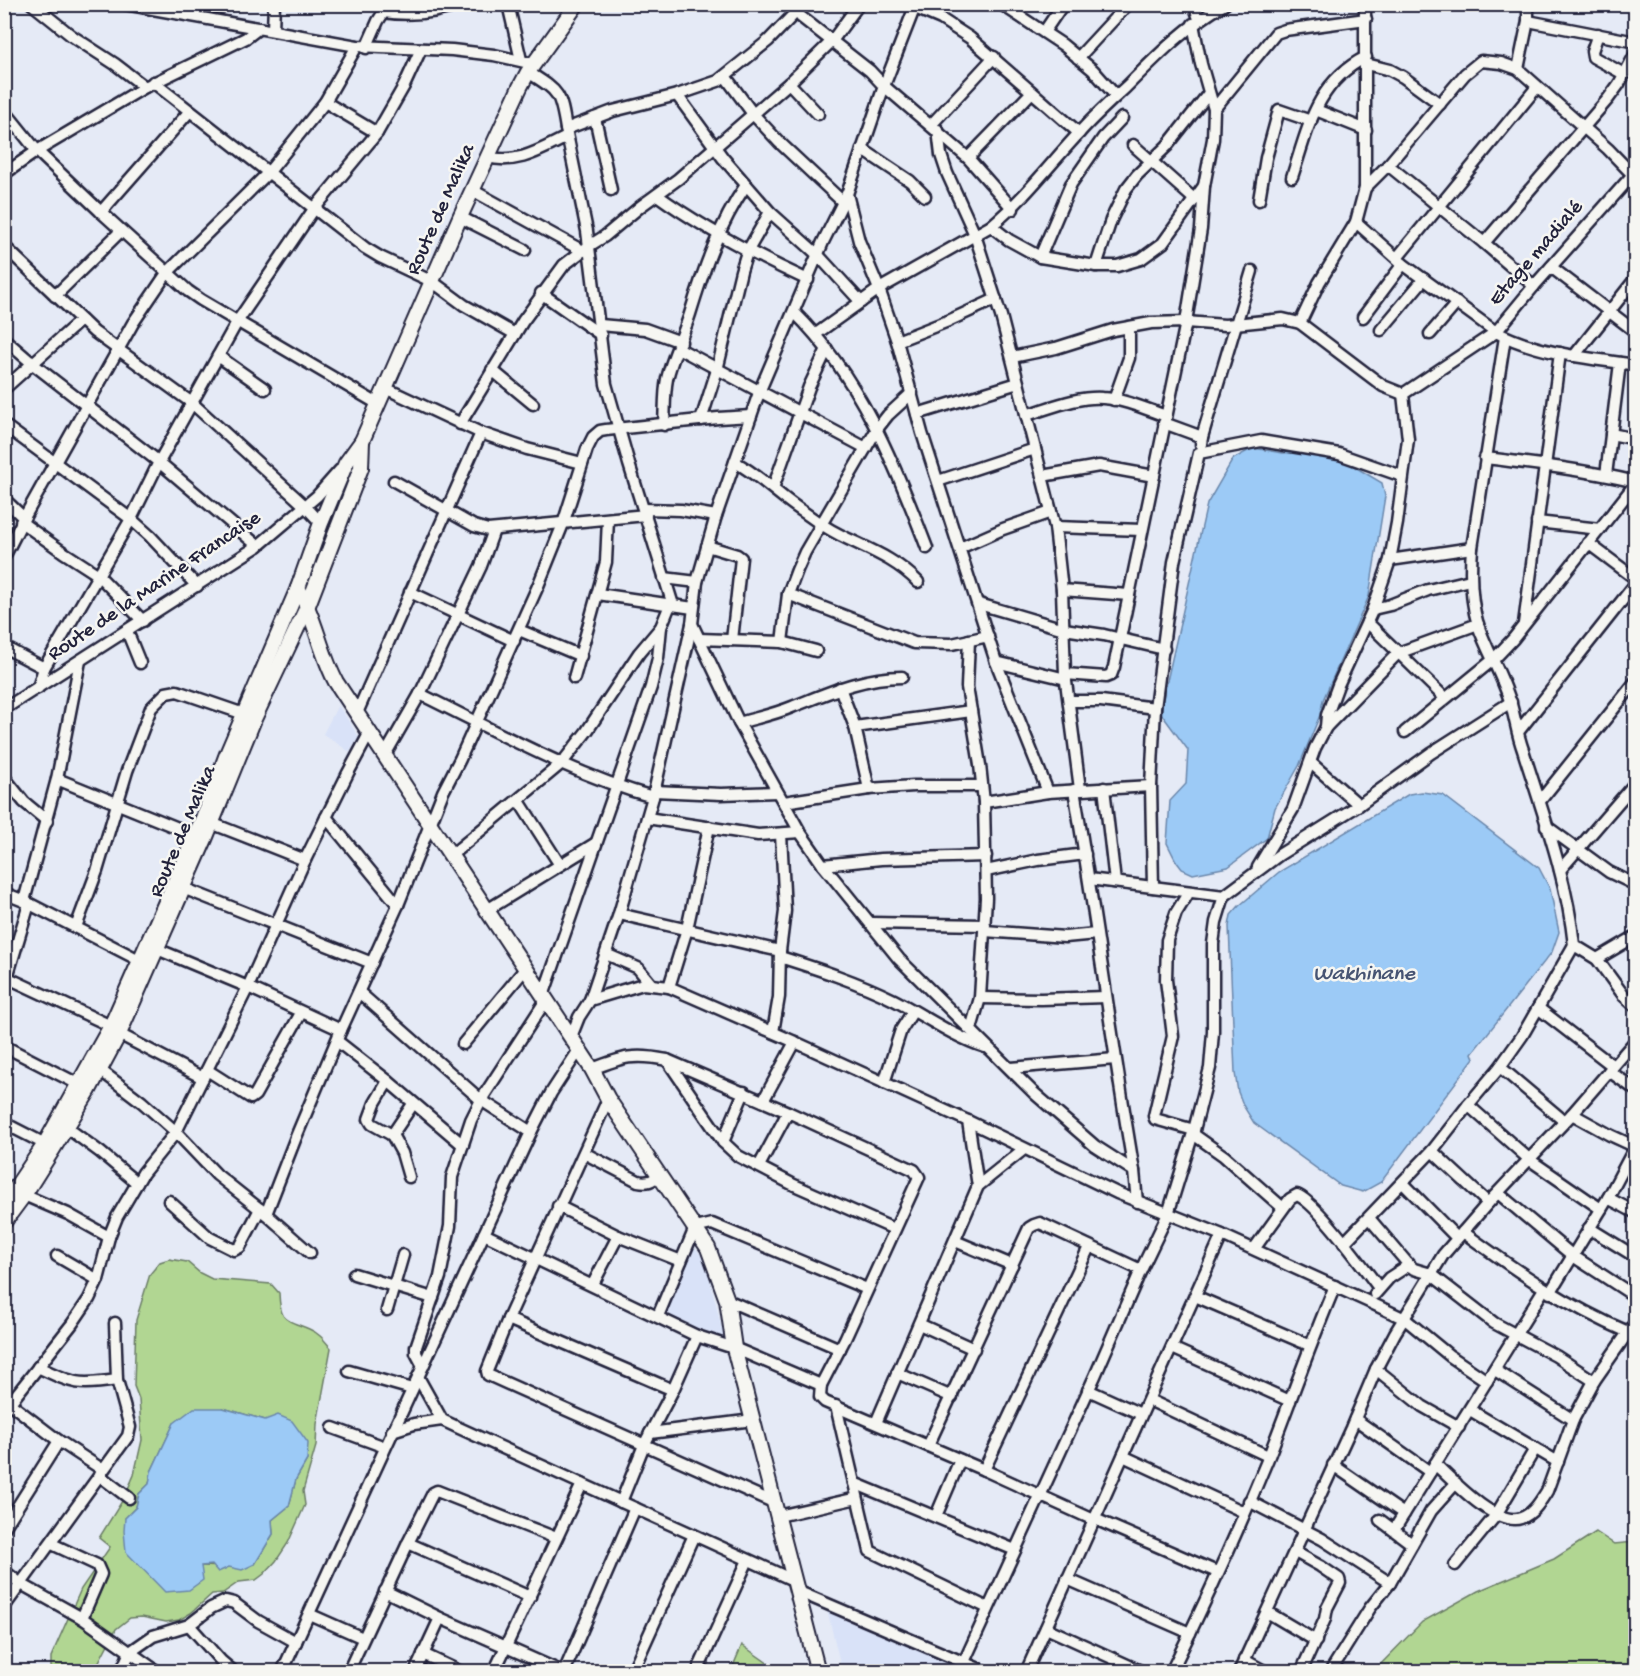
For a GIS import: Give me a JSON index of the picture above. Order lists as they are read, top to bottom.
{
  "streets": {
    "main road": ["Route de Malika"],
    "street": ["Etage madialé", "Route de la Marine Francaise"]
  },
  "crossings": [
    ["Route de Malika", "Route de la Marine Francaise"]
  ],
  "water": ["Wakhinane"]
}
